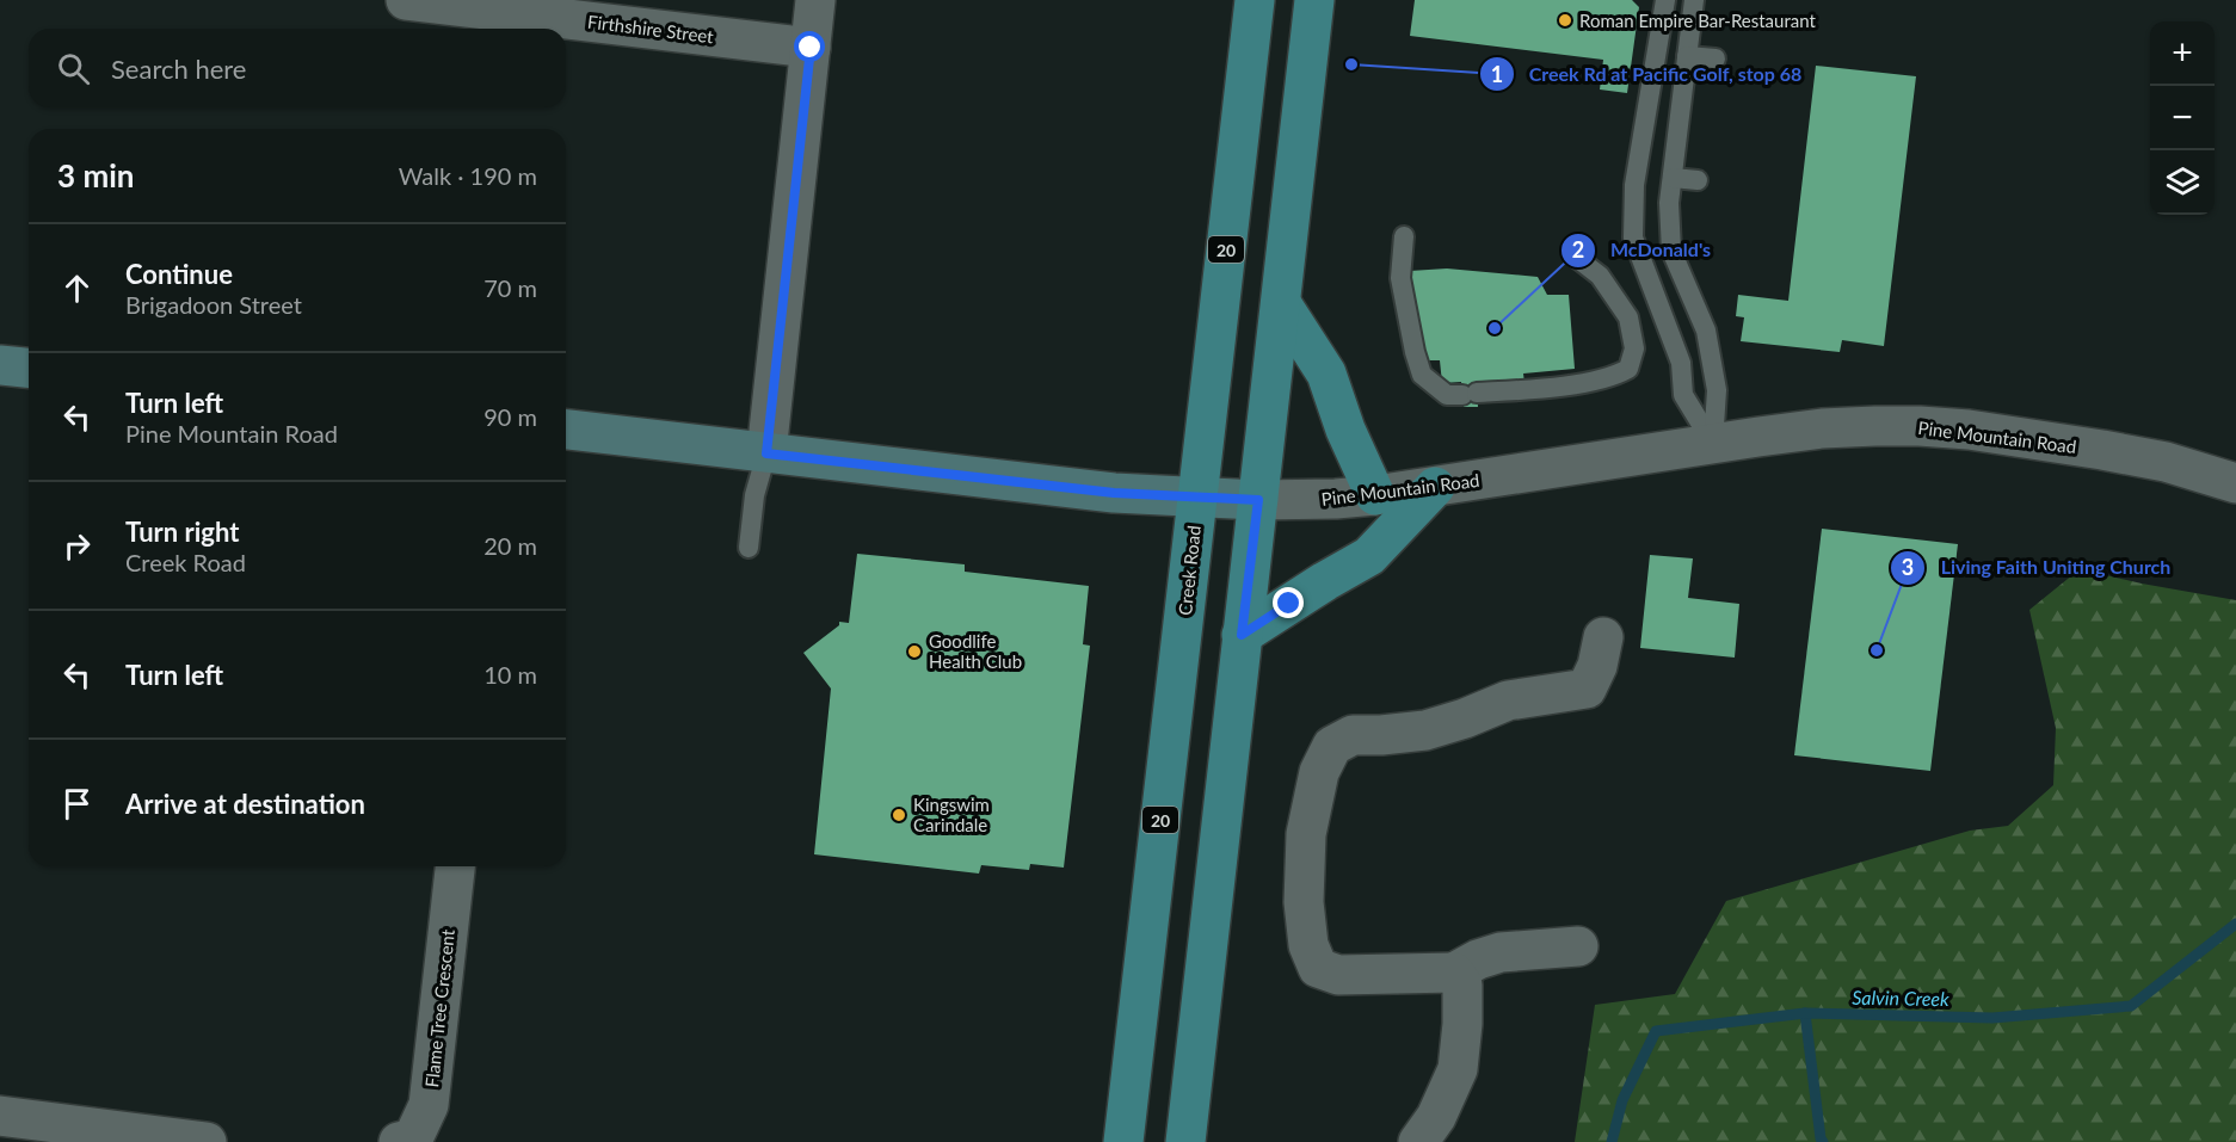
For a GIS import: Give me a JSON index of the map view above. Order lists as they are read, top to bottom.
{
  "streets": {
    "main road": ["20", "Pine Mountain Road", "Creek Road"],
    "street": ["Firthshire Street", "Flame Tree Crescent"]
  },
  "crossings": [
    ["Pine Mountain Road", "Creek Road"]
  ],
  "water": ["Salvin Creek"],
  "places": [
    "Roman Empire Bar-Restaurant",
    "Creek Rd at Pacific Golf, stop 68",
    "McDonald's",
    "Living Faith Uniting Church",
    "Goodlife Health Club",
    "Kingswim Carindale"
  ],
  "page": {
    "map_buttons": ["+", "−"],
    "search": "Search here",
    "heading": ["3 min", "Walk · 190 m"],
    "list": [
      ["Continue", "Brigadoon Street", "70 m"],
      ["Turn left", "Pine Mountain Road", "90 m"],
      ["Turn right", "Creek Road", "20 m"],
      ["Turn left", "10 m"],
      "Arrive at destination"
    ]
  }
}
